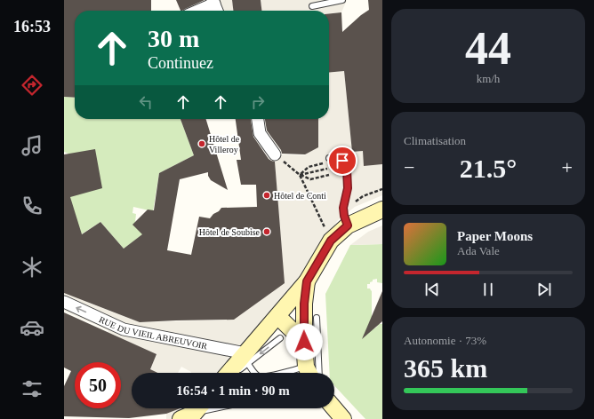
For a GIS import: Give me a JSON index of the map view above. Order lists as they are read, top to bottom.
{
  "streets": {
    "street": ["RUE DU VIEIL ABREUVOIR"]
  },
  "one_way": ["RUE DU VIEIL ABREUVOIR"],
  "places": ["Hôtel de Villeroy", "Hôtel de Conti", "Hôtel de Soubise"],
  "page": {
    "tabs": "16:53",
    "tile": [
      ["44", "km/h"],
      "Climatisation",
      ["Autonomie · 73%", "365 km"]
    ],
    "turn": ["30 m", "Continuez"],
    "heat": ["−", "21.5°", "+"],
    "song": ["Paper Moons", "Ada Vale"],
    "limit": "50",
    "trip": "16:54 · 1 min · 90 m"
  }
}
